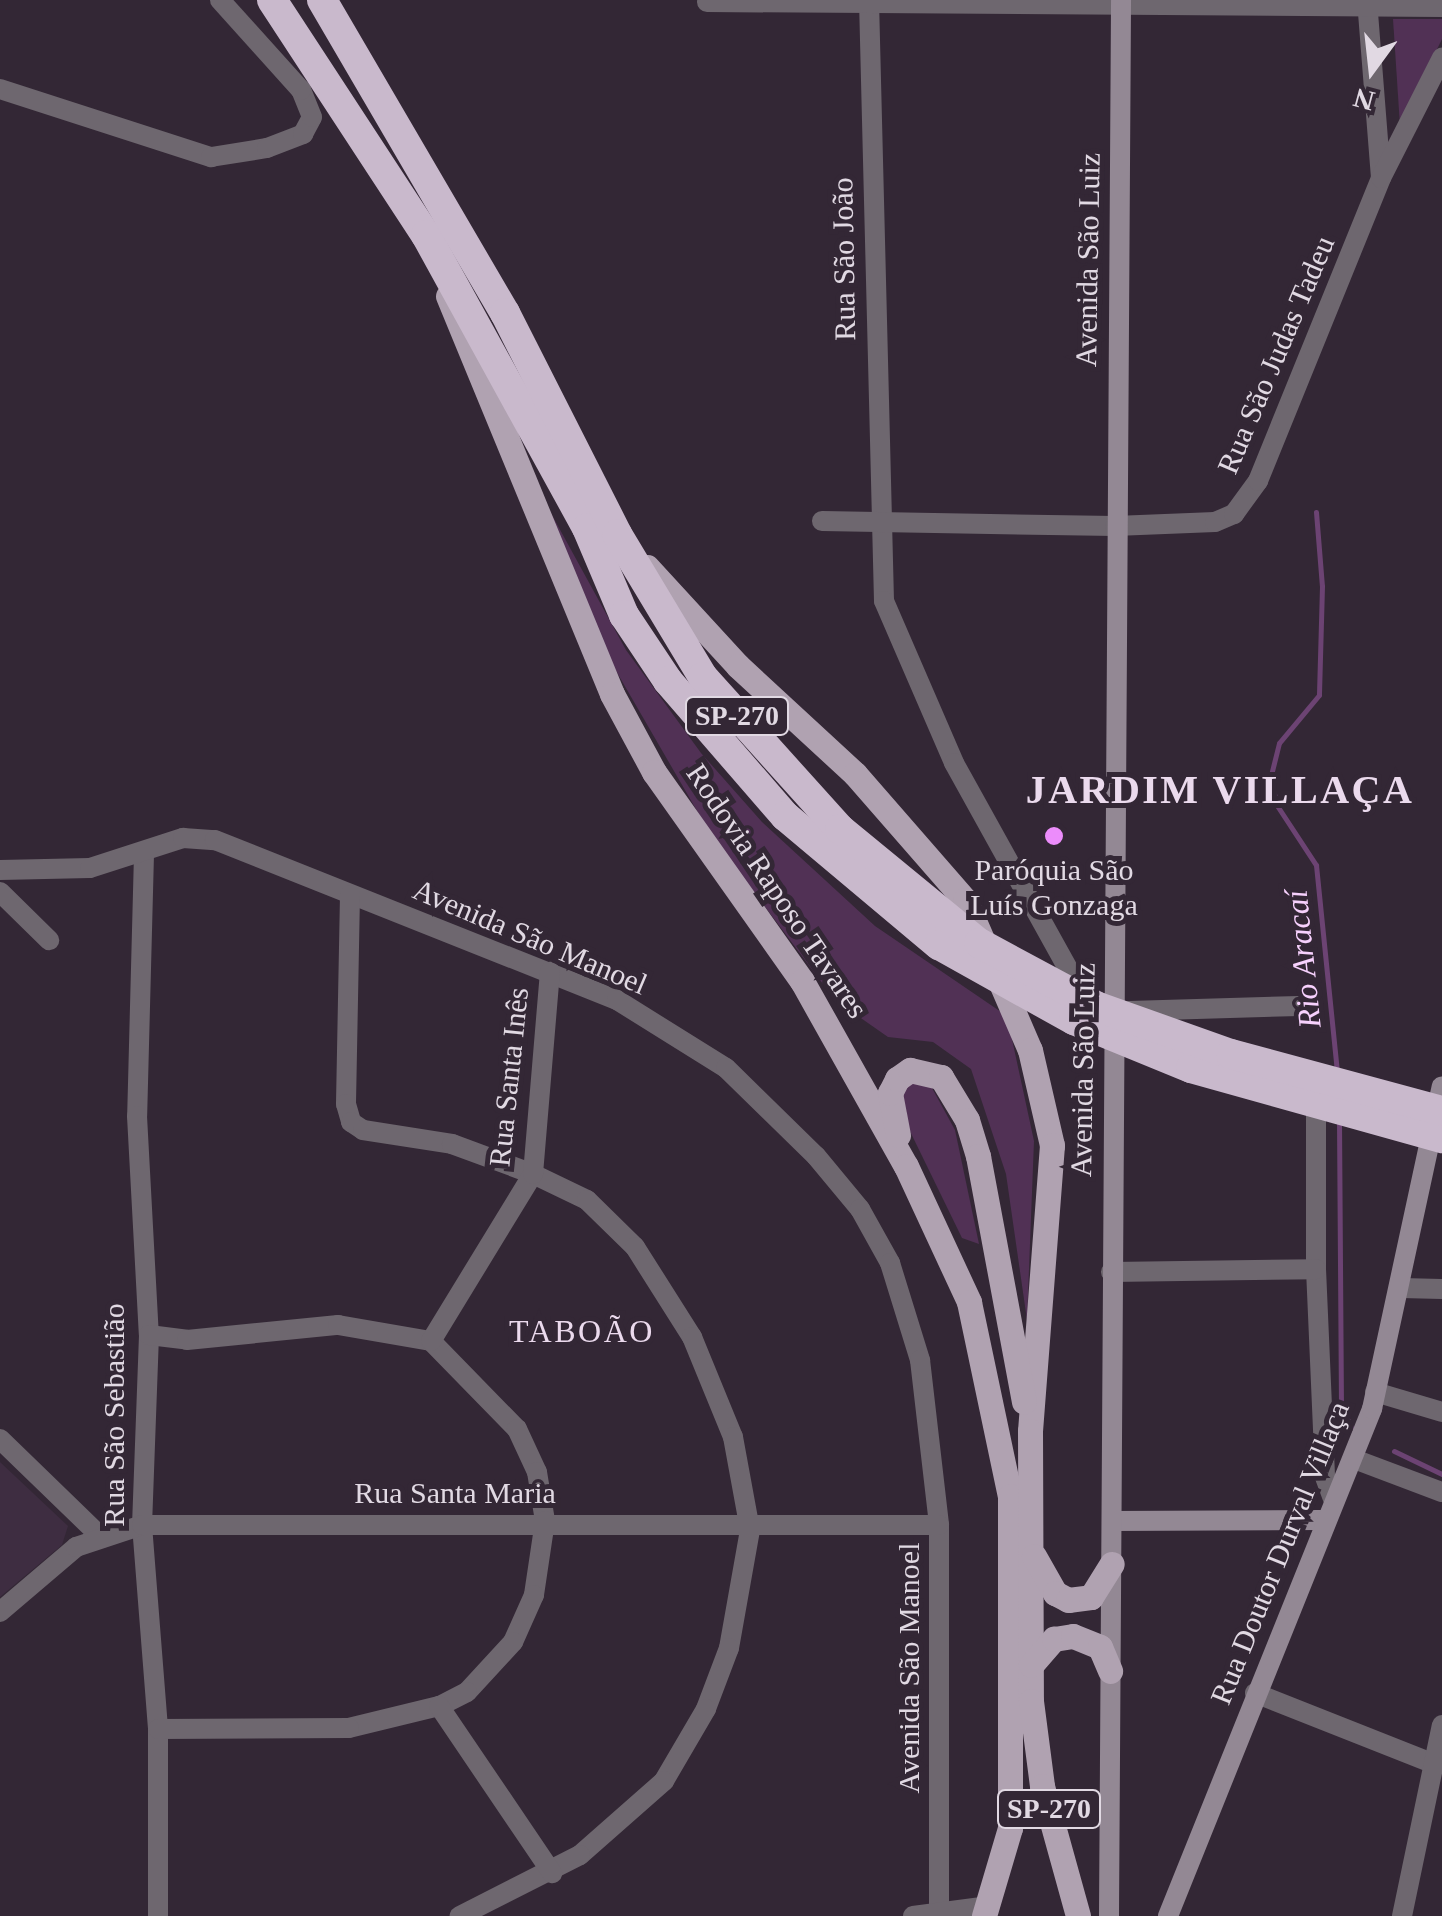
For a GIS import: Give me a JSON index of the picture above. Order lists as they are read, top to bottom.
{
  "streets": {
    "highway": ["SP-270", "Rodovia Raposo Tavares"],
    "street": [
      "Rua São João",
      "Avenida São Luiz",
      "Rua São Judas Tadeu",
      "Avenida São Manoel",
      "Rua Santa Inês",
      "Rua São Sebastião",
      "Rua Santa Maria",
      "Rua Doutor Durval Villaça"
    ]
  },
  "crossings": [
    ["Rua São João", "Avenida São Luiz"],
    ["Rua São João", "Rua São Judas Tadeu"],
    ["Avenida São Luiz", "Rua São Judas Tadeu"],
    ["SP-270", "Rodovia Raposo Tavares"],
    ["Avenida São Manoel", "Rua Santa Inês"],
    ["Avenida São Manoel", "Rua São Sebastião"],
    ["Avenida São Manoel", "Rua Santa Maria"],
    ["Rua São Sebastião", "Rua Santa Maria"]
  ],
  "districts": ["JARDIM VILLAÇA", "TABOÃO"],
  "water": ["Rio Aracaí"],
  "places": ["Paróquia São Luís Gonzaga"],
  "north": "bottom"
}
